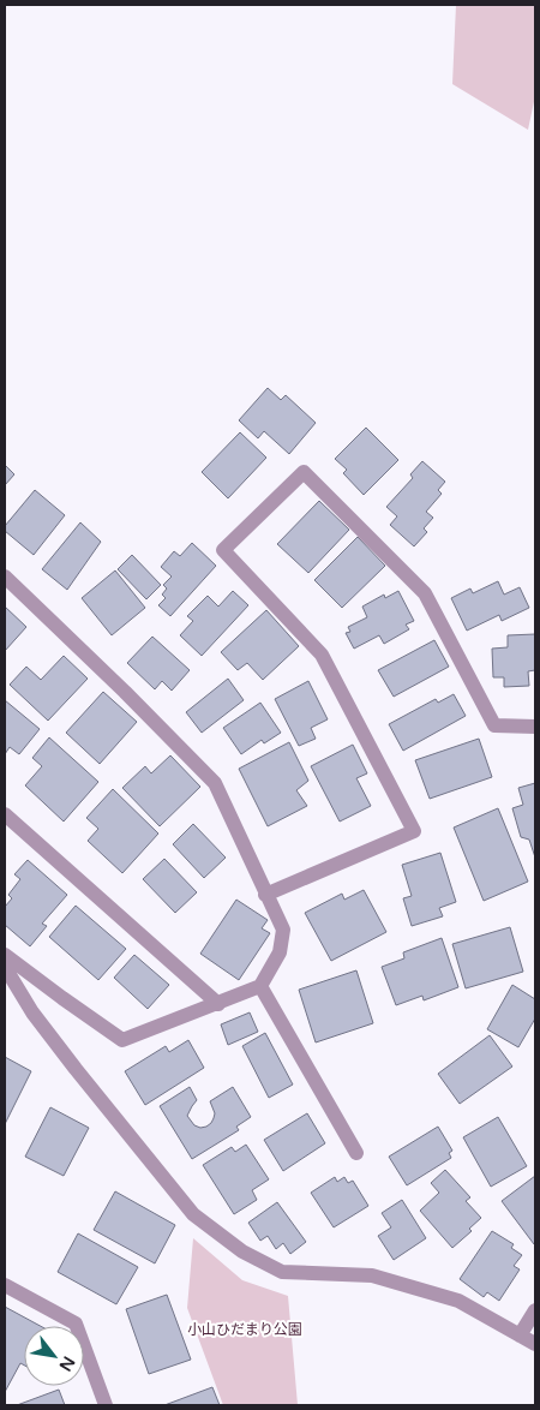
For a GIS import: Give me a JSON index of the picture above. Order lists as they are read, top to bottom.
{
  "parks": ["小山ひだまり公園"],
  "north": "bottom right"
}
